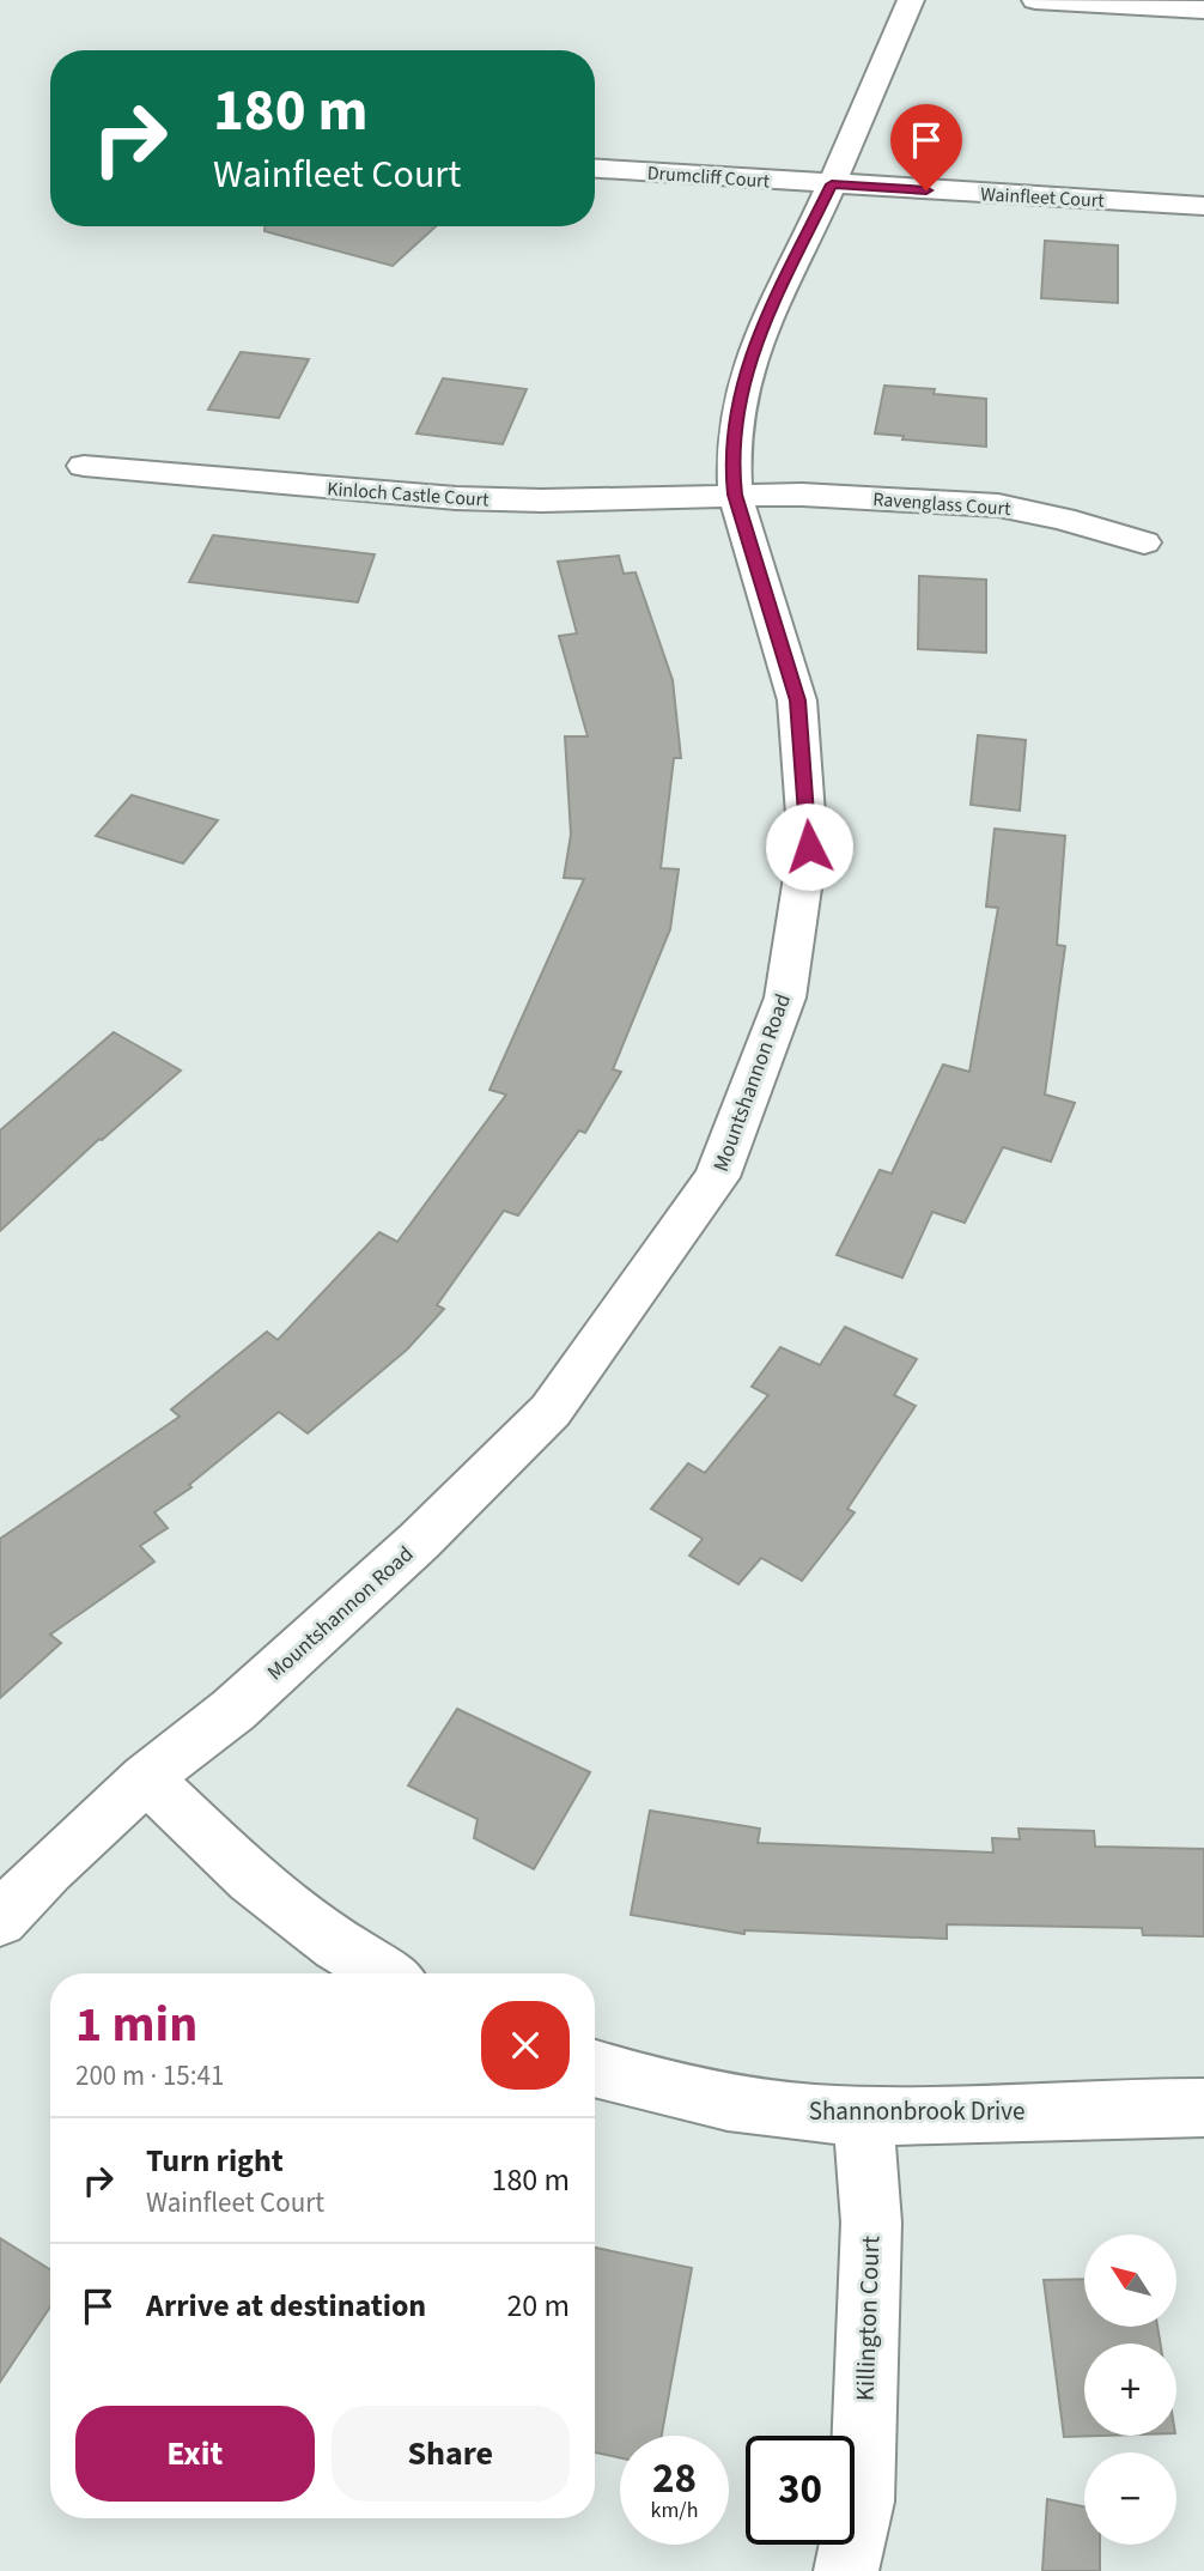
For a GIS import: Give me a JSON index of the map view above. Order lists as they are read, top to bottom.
{
  "streets": {
    "street": [
      "Drumcliff Court",
      "Wainfleet Court",
      "Kinloch Castle Court",
      "Ravenglass Court",
      "Mountshannon Road",
      "Shannonbrook Drive",
      "Killington Court"
    ]
  },
  "crossings": [
    ["Drumcliff Court", "Wainfleet Court"],
    ["Drumcliff Court", "Mountshannon Road"],
    ["Wainfleet Court", "Mountshannon Road"],
    ["Kinloch Castle Court", "Ravenglass Court"],
    ["Kinloch Castle Court", "Mountshannon Road"],
    ["Ravenglass Court", "Mountshannon Road"],
    ["Shannonbrook Drive", "Killington Court"]
  ],
  "north": "top left",
  "page": {
    "turn": ["180 m", "Wainfleet Court"],
    "heading": ["1 min", "200 m · 15:41"],
    "list": [
      {
        "name": "Turn right",
        "note": "Wainfleet Court",
        "value": "180 m"
      },
      {
        "name": "Arrive at destination",
        "value": "20 m"
      }
    ],
    "map_buttons": ["+", "−"],
    "buttons": ["Exit", "Share"],
    "speed": "28 km/h",
    "limit": "30"
  }
}
